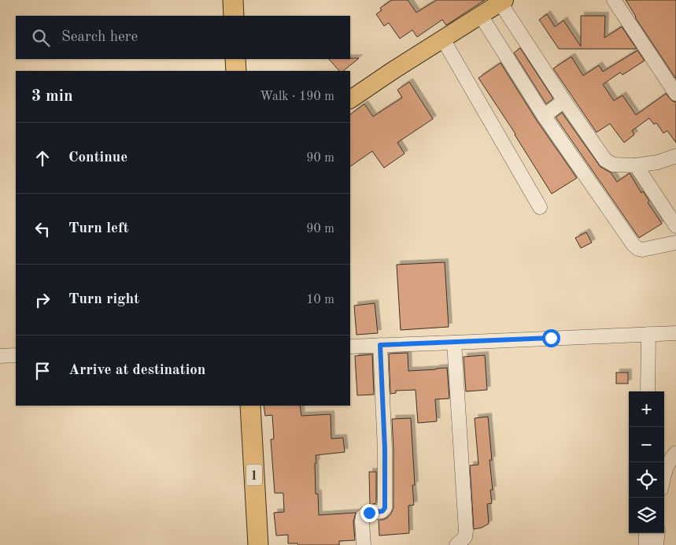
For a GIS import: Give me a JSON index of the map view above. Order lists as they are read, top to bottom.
{
  "streets": {
    "highway": ["1"]
  },
  "page": {
    "search": "Search here",
    "heading": ["3 min", "Walk · 190 m"],
    "list": [
      ["Continue", "90 m"],
      ["Turn left", "90 m"],
      ["Turn right", "10 m"],
      "Arrive at destination"
    ],
    "map_buttons": ["+", "−"]
  }
}
